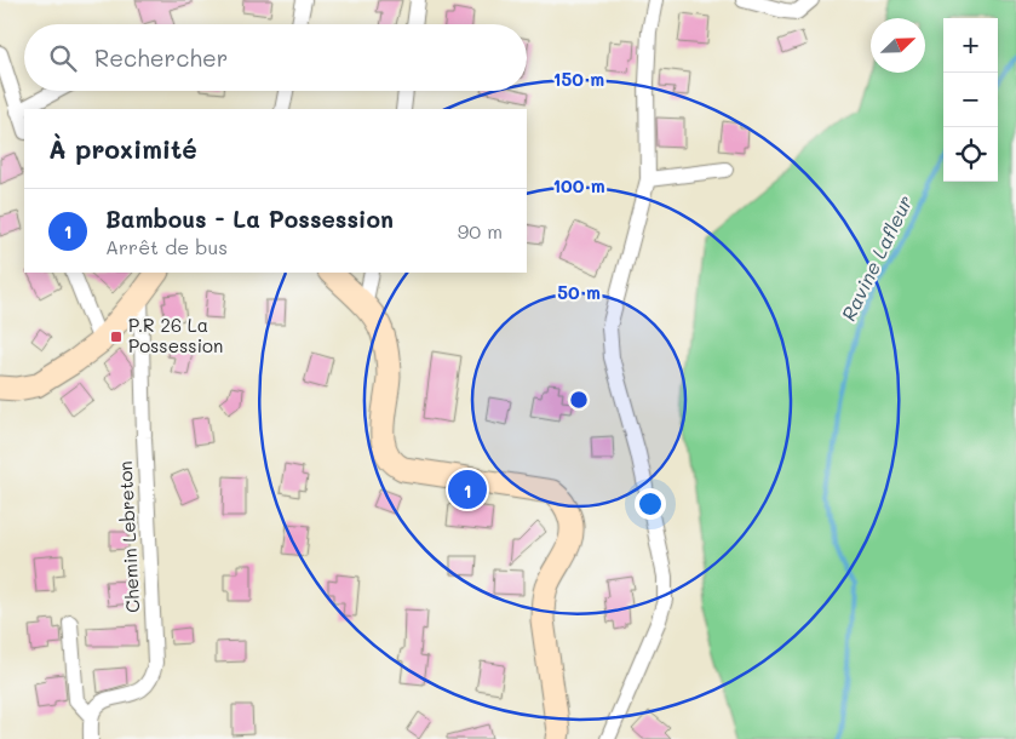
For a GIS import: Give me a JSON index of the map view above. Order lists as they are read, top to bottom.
{
  "streets": {
    "street": ["Chemin Lebreton"]
  },
  "water": ["Ravine Lafleur"],
  "places": {
    "transit": ["P.R 26 La Possession"]
  },
  "north": "top right",
  "page": {
    "map_buttons": ["+", "−"],
    "search": "Rechercher",
    "heading": "À proximité",
    "list": [
      {
        "mark": "1",
        "name": "Bambous - La Possession",
        "note": "Arrêt de bus",
        "value": "90 m"
      }
    ],
    "pins": "1"
  },
  "rings": ["150 m", "100 m", "50 m"]
}
